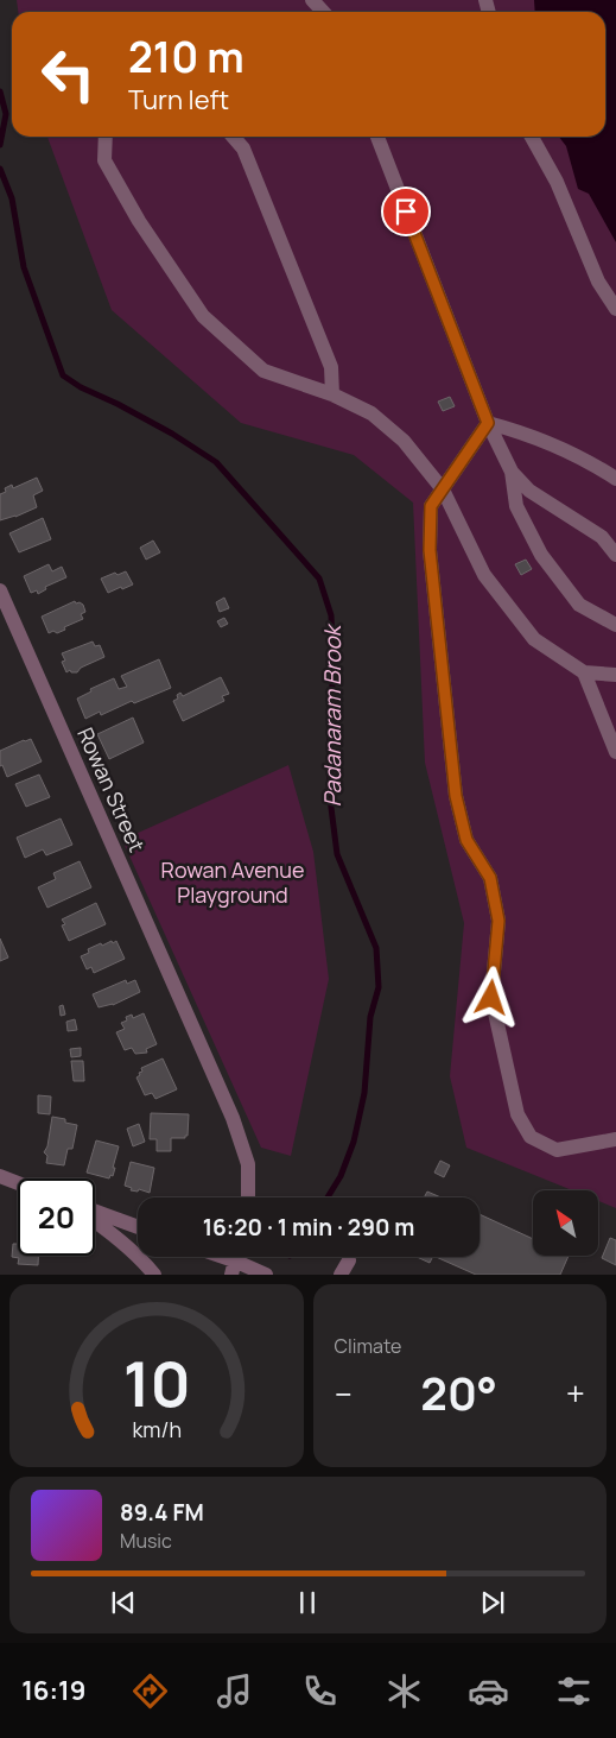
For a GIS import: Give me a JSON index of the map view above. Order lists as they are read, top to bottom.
{
  "streets": {
    "street": ["Rowan Street"]
  },
  "water": ["Padanaram Brook"],
  "parks": ["Rowan Avenue Playground"],
  "north": "top left",
  "page": {
    "turn": ["210 m", "Turn left"],
    "limit": "20",
    "trip": "16:20 · 1 min · 290 m",
    "tile": "Climate",
    "heat": ["−", "20°", "+"],
    "song": ["89.4 FM", "Music"],
    "tabs": "16:19",
    "gauge": ["10", "km/h"]
  }
}
